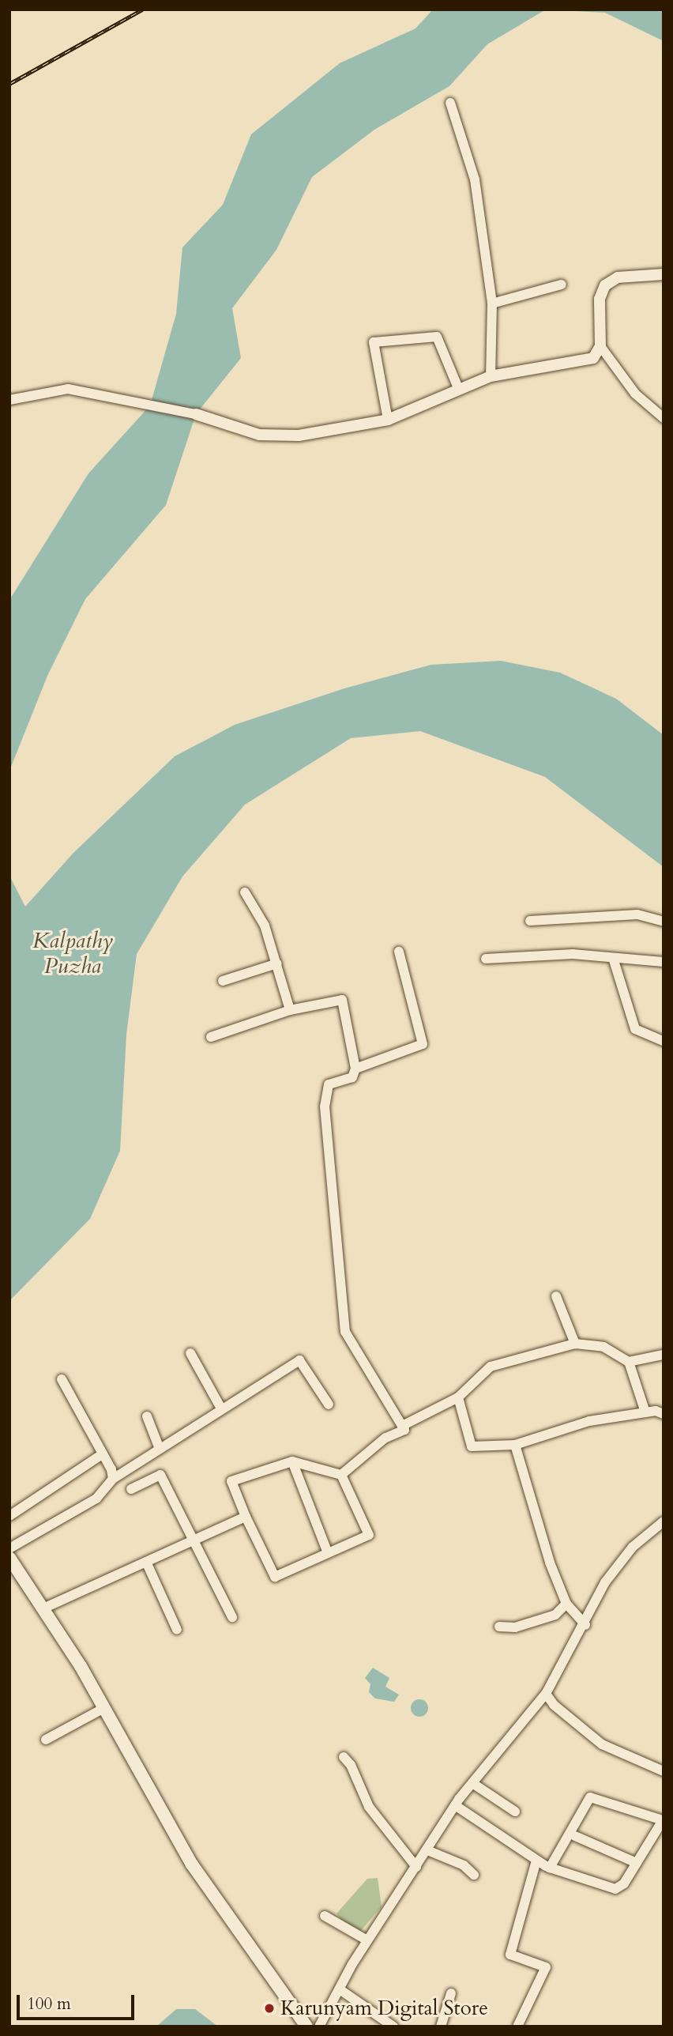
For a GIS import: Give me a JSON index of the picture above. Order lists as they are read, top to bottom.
{
  "water": ["Kalpathy Puzha"],
  "places": ["Karunyam Digital Store"],
  "scale_bar": "100 m"
}
